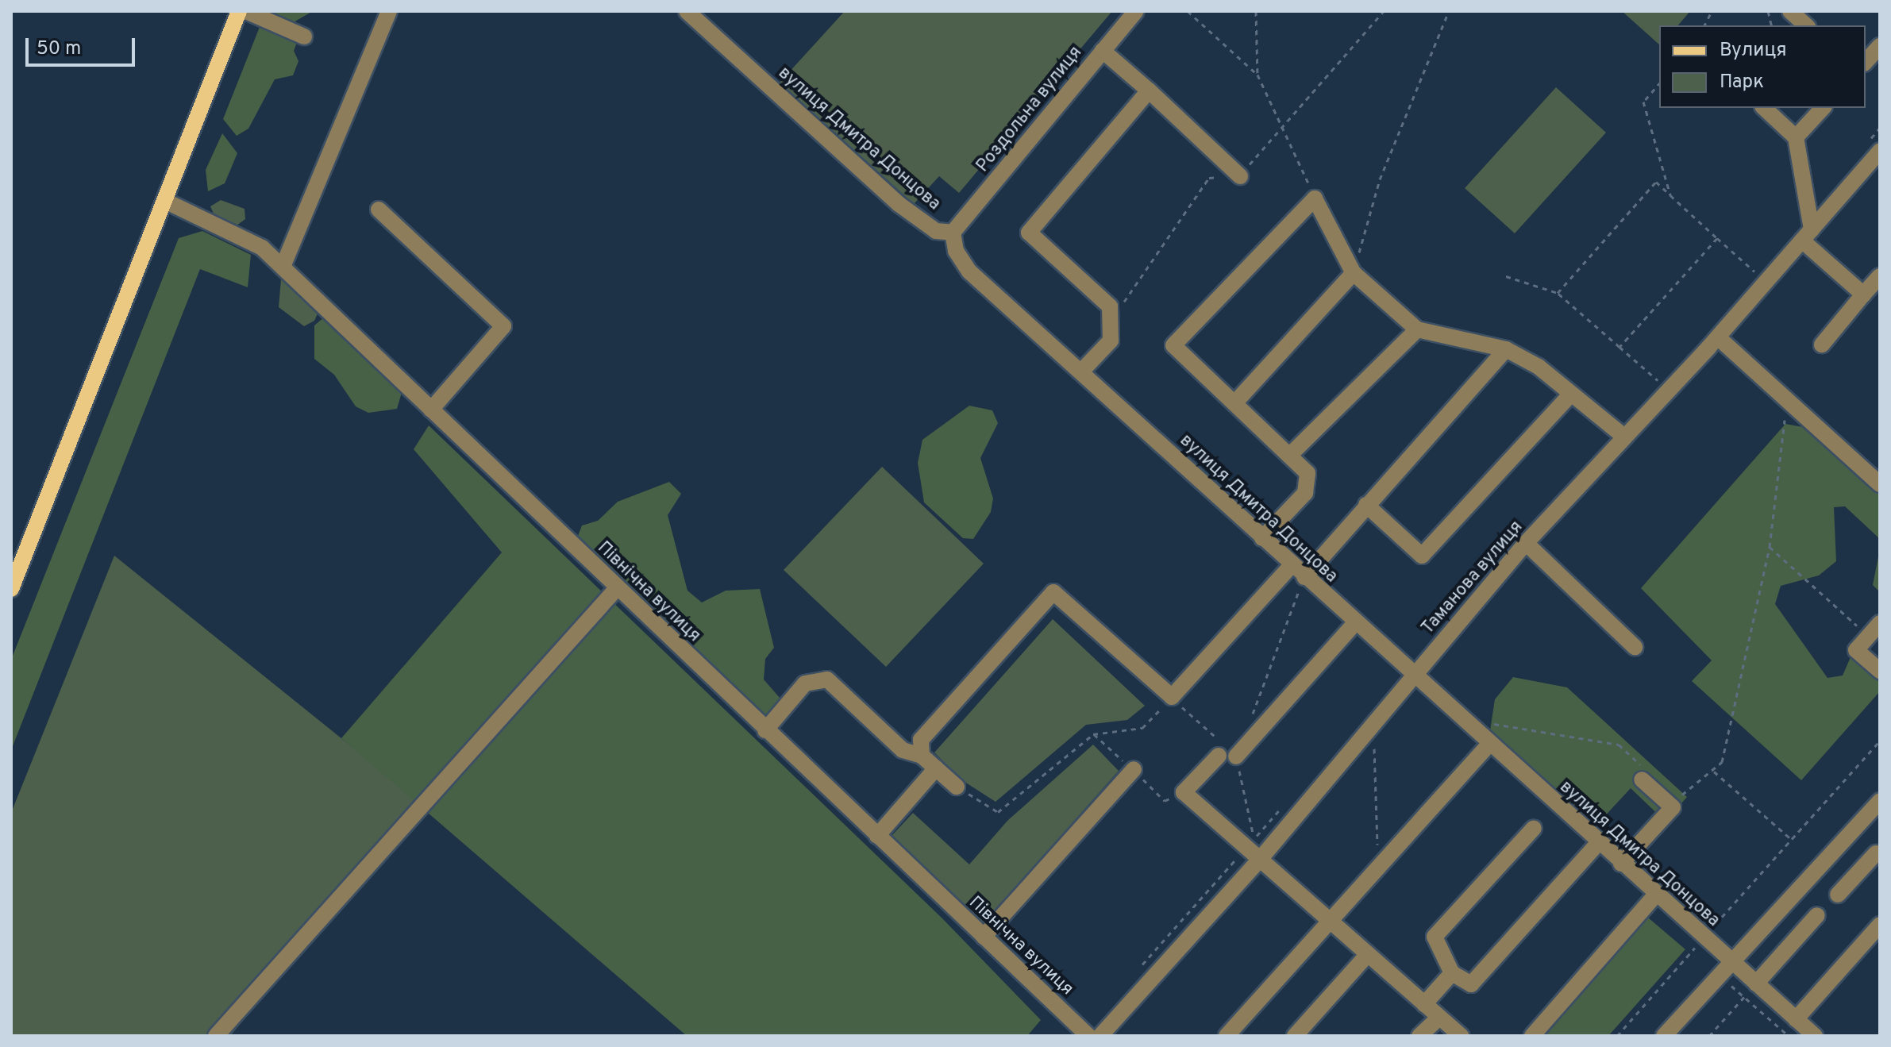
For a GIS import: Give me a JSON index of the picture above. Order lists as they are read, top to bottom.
{
  "streets": {
    "street": [
      "Роздольна вулиця",
      "вулиця Дмитра Донцова",
      "Таманова вулиця",
      "Північна вулиця"
    ]
  },
  "crossings": [
    ["Роздольна вулиця", "вулиця Дмитра Донцова"],
    ["вулиця Дмитра Донцова", "Таманова вулиця"]
  ],
  "legend": ["Вулиця", "Парк"],
  "scale_bar": "50 m"
}
